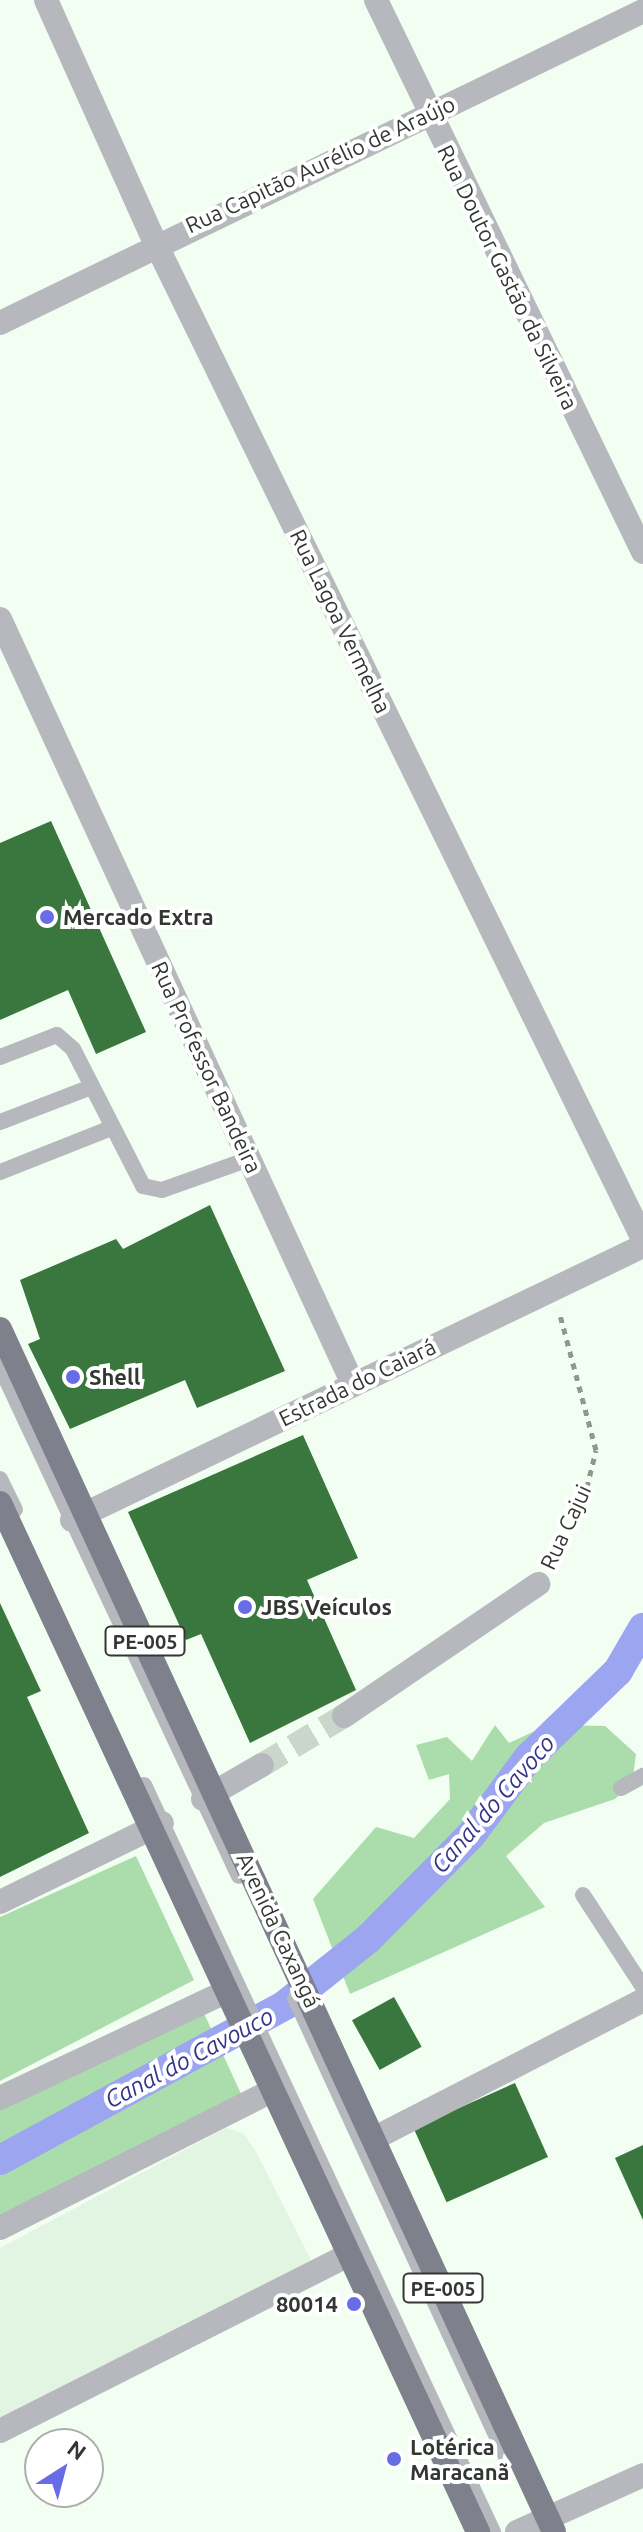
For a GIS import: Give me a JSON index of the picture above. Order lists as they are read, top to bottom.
{
  "streets": {
    "main road": ["PE-005", "Avenida Caxangá"],
    "street": [
      "Rua Capitão Aurélio de Araújo",
      "Rua Doutor Gastão da Silveira",
      "Rua Lagoa Vermelha",
      "Rua Professor Bandeira",
      "Estrada do Caiará",
      "Rua Cajui"
    ]
  },
  "crossings": [
    ["Rua Capitão Aurélio de Araújo", "Rua Doutor Gastão da Silveira"],
    ["Rua Capitão Aurélio de Araújo", "Rua Lagoa Vermelha"],
    ["Rua Professor Bandeira", "Estrada do Caiará"],
    ["Estrada do Caiará", "Rua Cajui"],
    ["Estrada do Caiará", "Avenida Caxangá"]
  ],
  "water": ["Canal do Cavoco", "Canal do Cavouco"],
  "places": [
    "Mercado Extra",
    "Shell",
    "JBS Veículos",
    "80014",
    "Lotérica Maracanã"
  ],
  "north": "top right"
}
